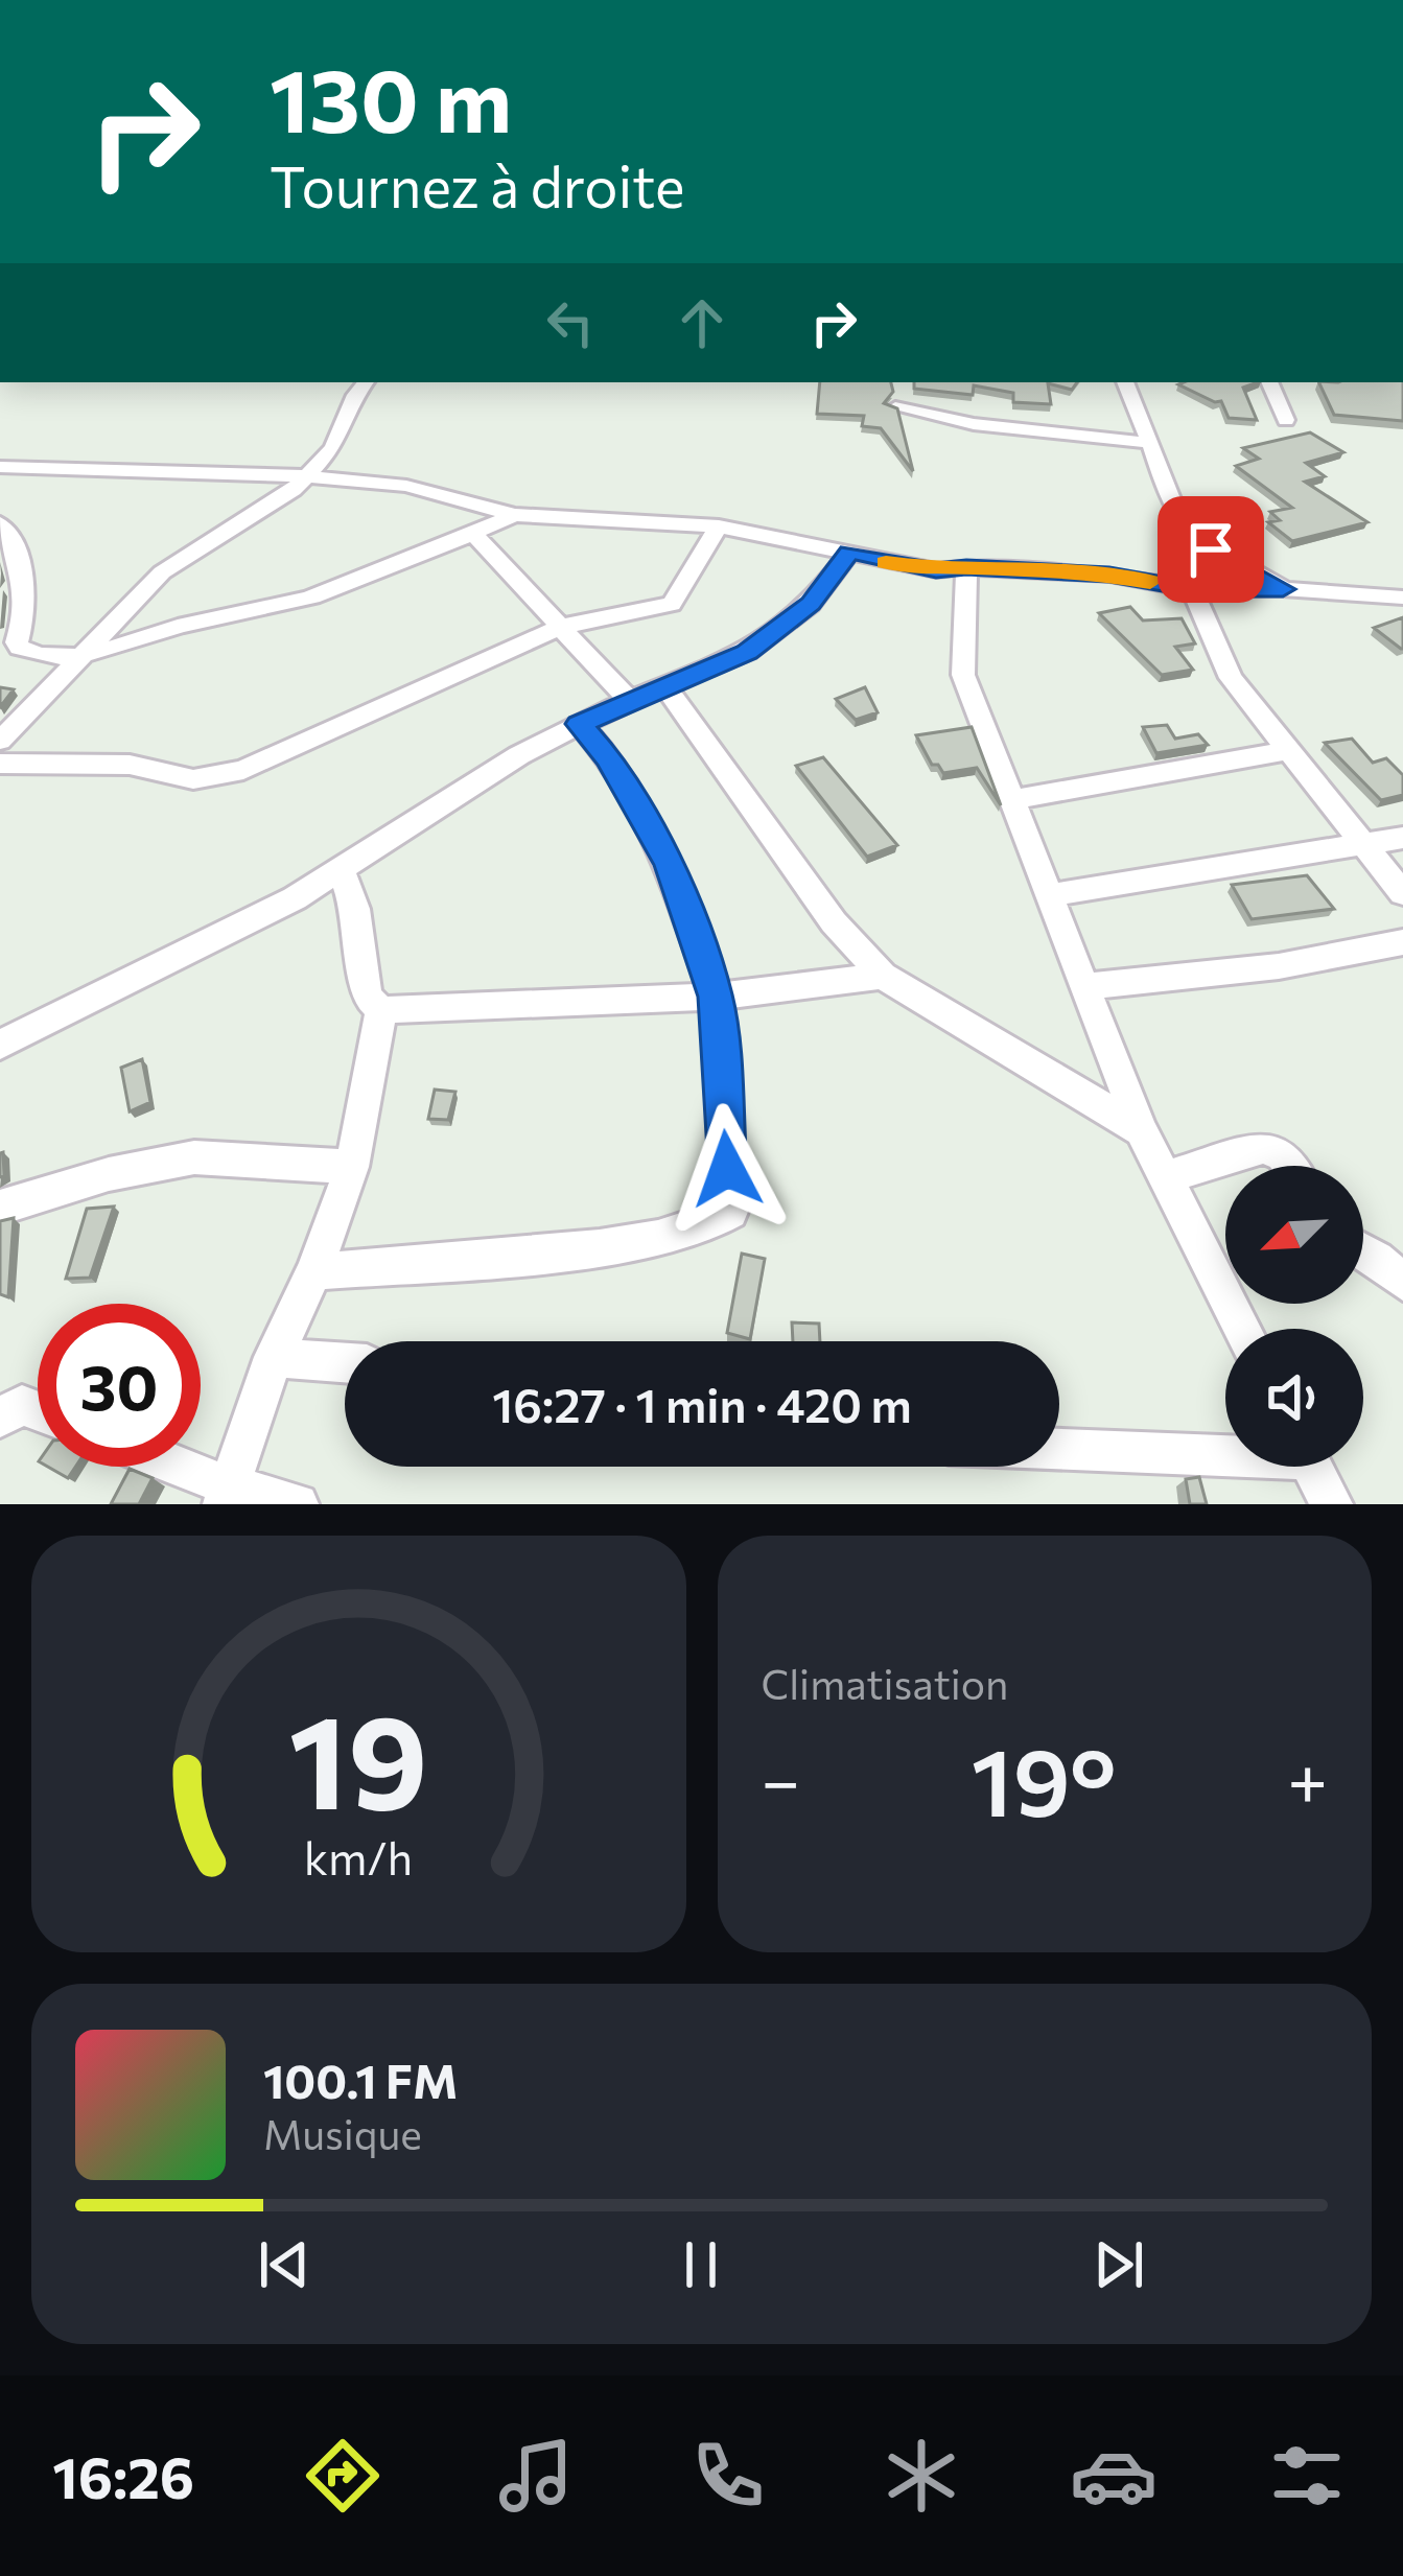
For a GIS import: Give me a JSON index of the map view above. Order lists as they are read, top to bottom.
{
  "north": "bottom left",
  "page": {
    "turn": ["130 m", "Tournez à droite"],
    "limit": "30",
    "trip": "16:27 · 1 min · 420 m",
    "tile": "Climatisation",
    "heat": ["−", "19°", "+"],
    "song": ["100.1 FM", "Musique"],
    "tabs": "16:26",
    "gauge": ["19", "km/h"]
  }
}
